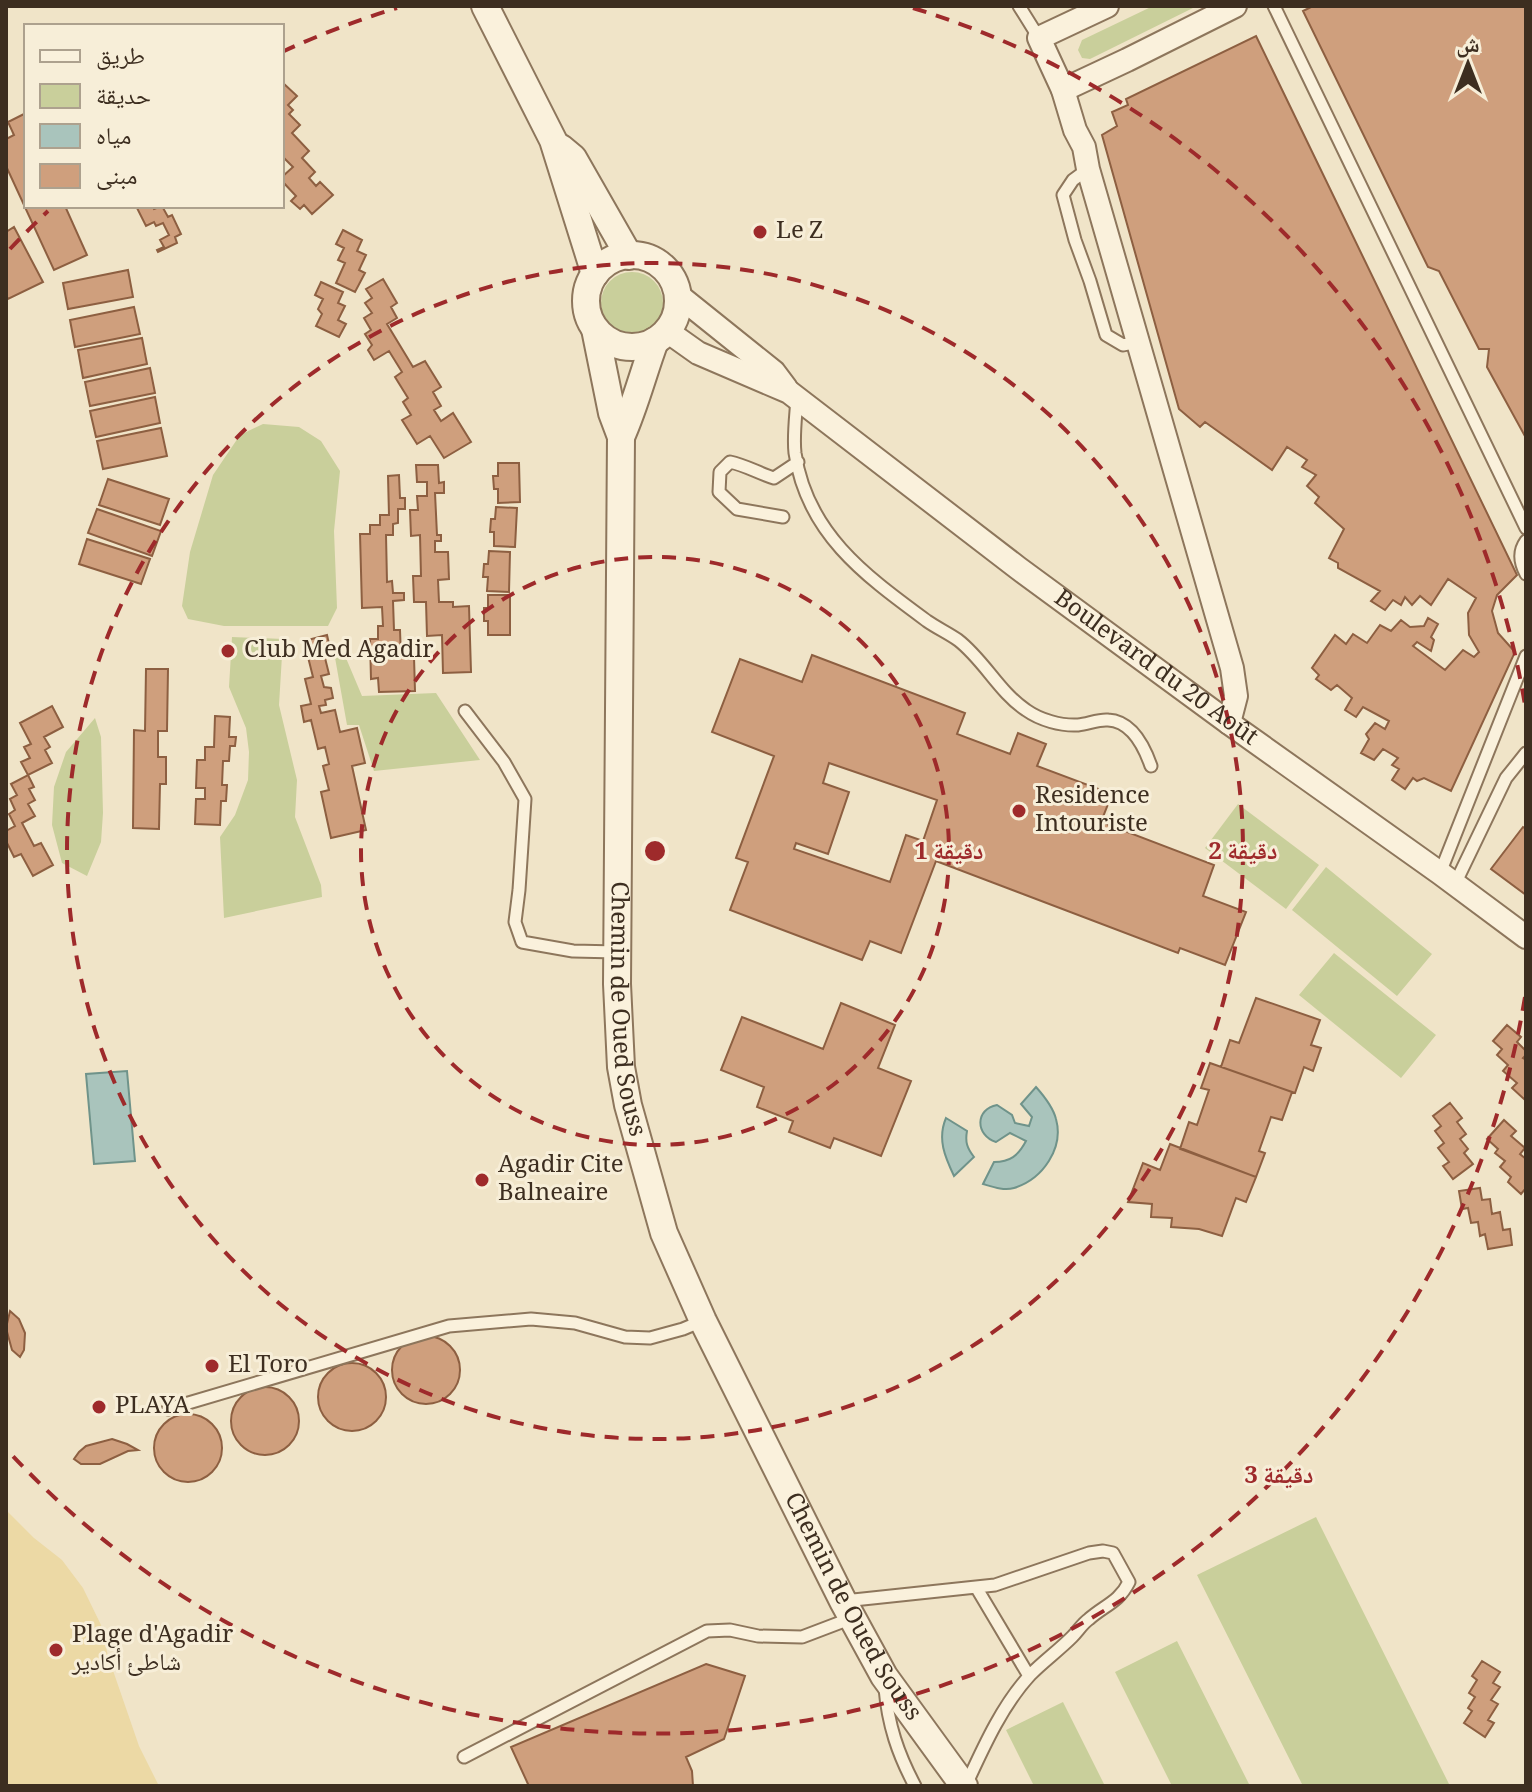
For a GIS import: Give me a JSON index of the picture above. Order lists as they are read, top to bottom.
{
  "streets": {
    "street": ["Boulevard du 20 Août", "Chemin de Oued Souss"]
  },
  "crossings": [
    ["Boulevard du 20 Août", "Chemin de Oued Souss"]
  ],
  "places": [
    "Le Z",
    "Club Med Agadir",
    "Residence Intouriste",
    "Agadir Cite Balneaire",
    "El Toro",
    "PLAYA",
    "Plage d'Agadir شاطئ أكادير"
  ],
  "legend": [
    "طريق",
    "حديقة",
    "مياه",
    "مبنى"
  ],
  "north": "top",
  "rings": ["1 دقيقة", "2 دقيقة", "3 دقيقة"]
}
